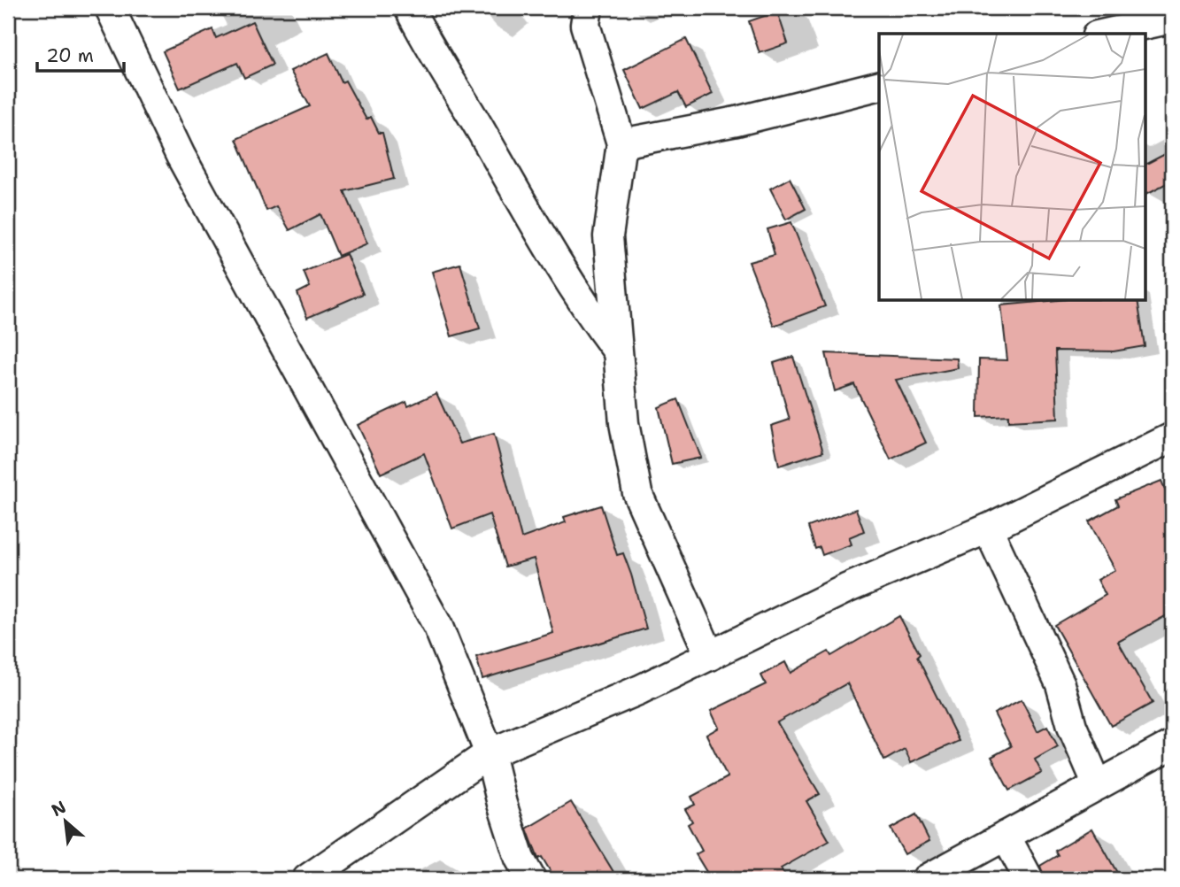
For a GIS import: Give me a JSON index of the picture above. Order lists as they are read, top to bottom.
{
  "scale_bar": "20 m",
  "north": "top left"
}
